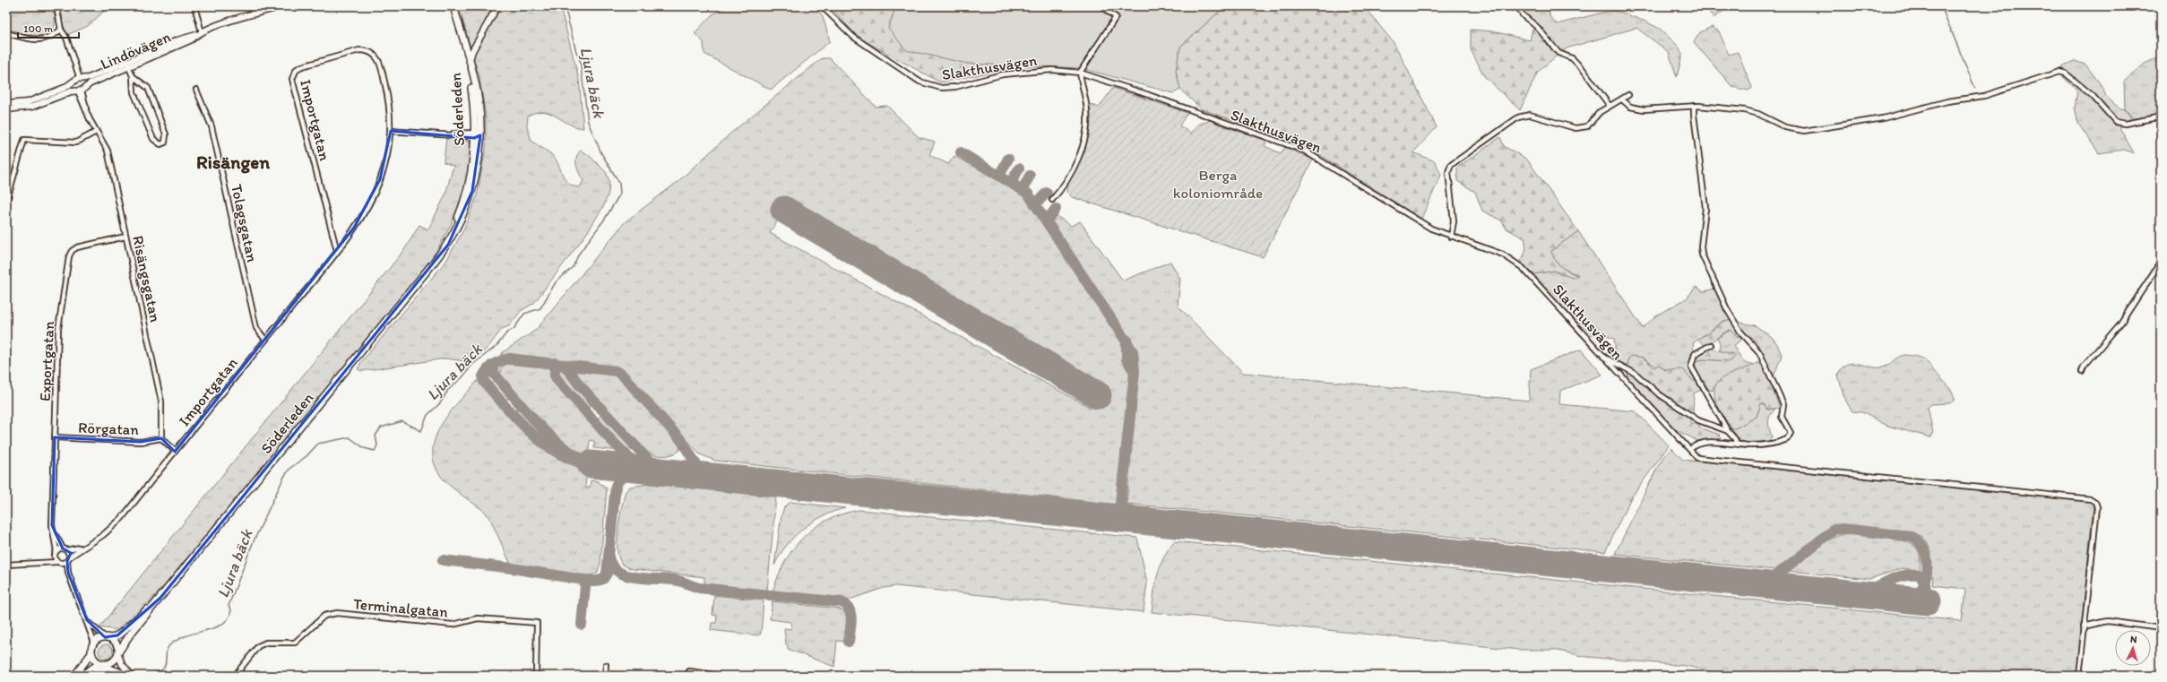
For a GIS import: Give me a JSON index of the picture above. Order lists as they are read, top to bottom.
{
  "streets": {
    "main road": ["Lindövägen", "Söderleden"],
    "street": [
      "Slakthusvägen",
      "Importgatan",
      "Tolagsgatan",
      "Risängsgatan",
      "Exportgatan",
      "Rörgatan",
      "Terminalgatan"
    ]
  },
  "crossings": [
    ["Lindövägen", "Risängsgatan"],
    ["Importgatan", "Tolagsgatan"],
    ["Importgatan", "Exportgatan"],
    ["Risängsgatan", "Exportgatan"],
    ["Risängsgatan", "Rörgatan"],
    ["Exportgatan", "Rörgatan"]
  ],
  "districts": ["Risängen"],
  "water": ["Ljura bäck"],
  "parks": ["Berga koloniområde"],
  "scale_bar": "100 m",
  "north": "top"
}
